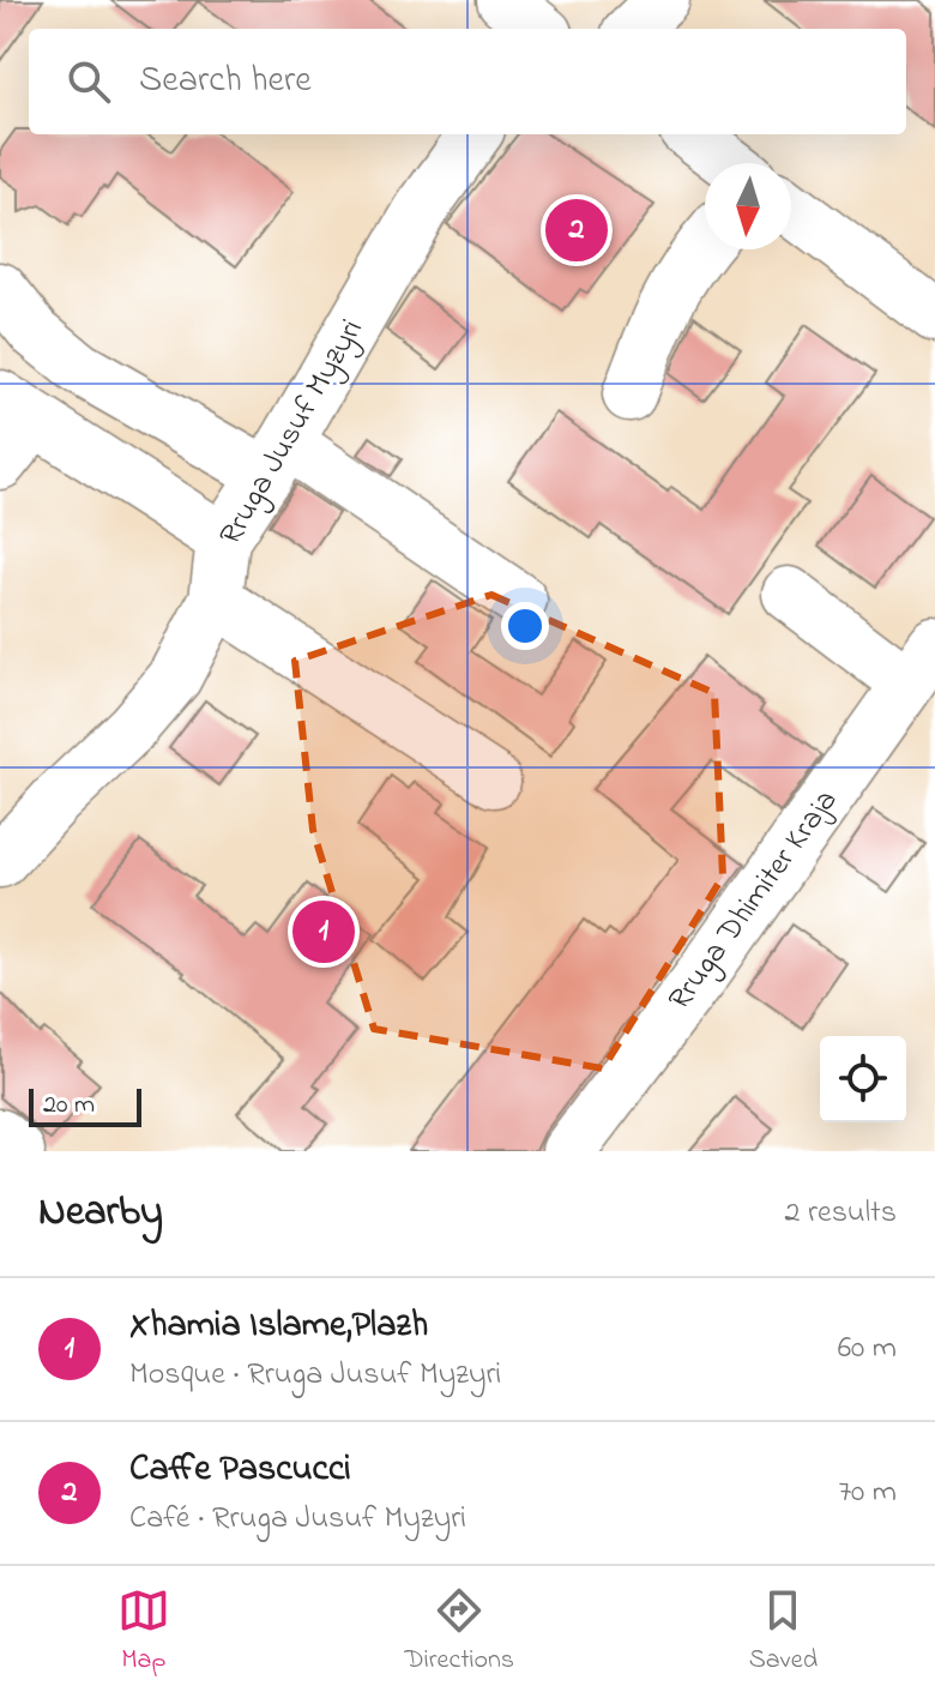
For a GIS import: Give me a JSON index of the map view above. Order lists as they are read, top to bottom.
{
  "streets": {
    "street": ["Rruga Jusuf Myzyri", "Rruga Dhimiter Kraja"]
  },
  "scale_bar": "20 m",
  "north": "bottom",
  "page": {
    "search": "Search here",
    "pins": ["2", "1"],
    "scale": "20 m",
    "heading": ["Nearby", "2 results"],
    "list": [
      {
        "mark": "1",
        "name": "Xhamia Islame,Plazh",
        "note": "Mosque · Rruga Jusuf Myzyri",
        "value": "60 m"
      },
      {
        "mark": "2",
        "name": "Caffe Pascucci",
        "note": "Café · Rruga Jusuf Myzyri",
        "value": "70 m"
      }
    ],
    "nav": ["Map", "Directions", "Saved"]
  }
}
